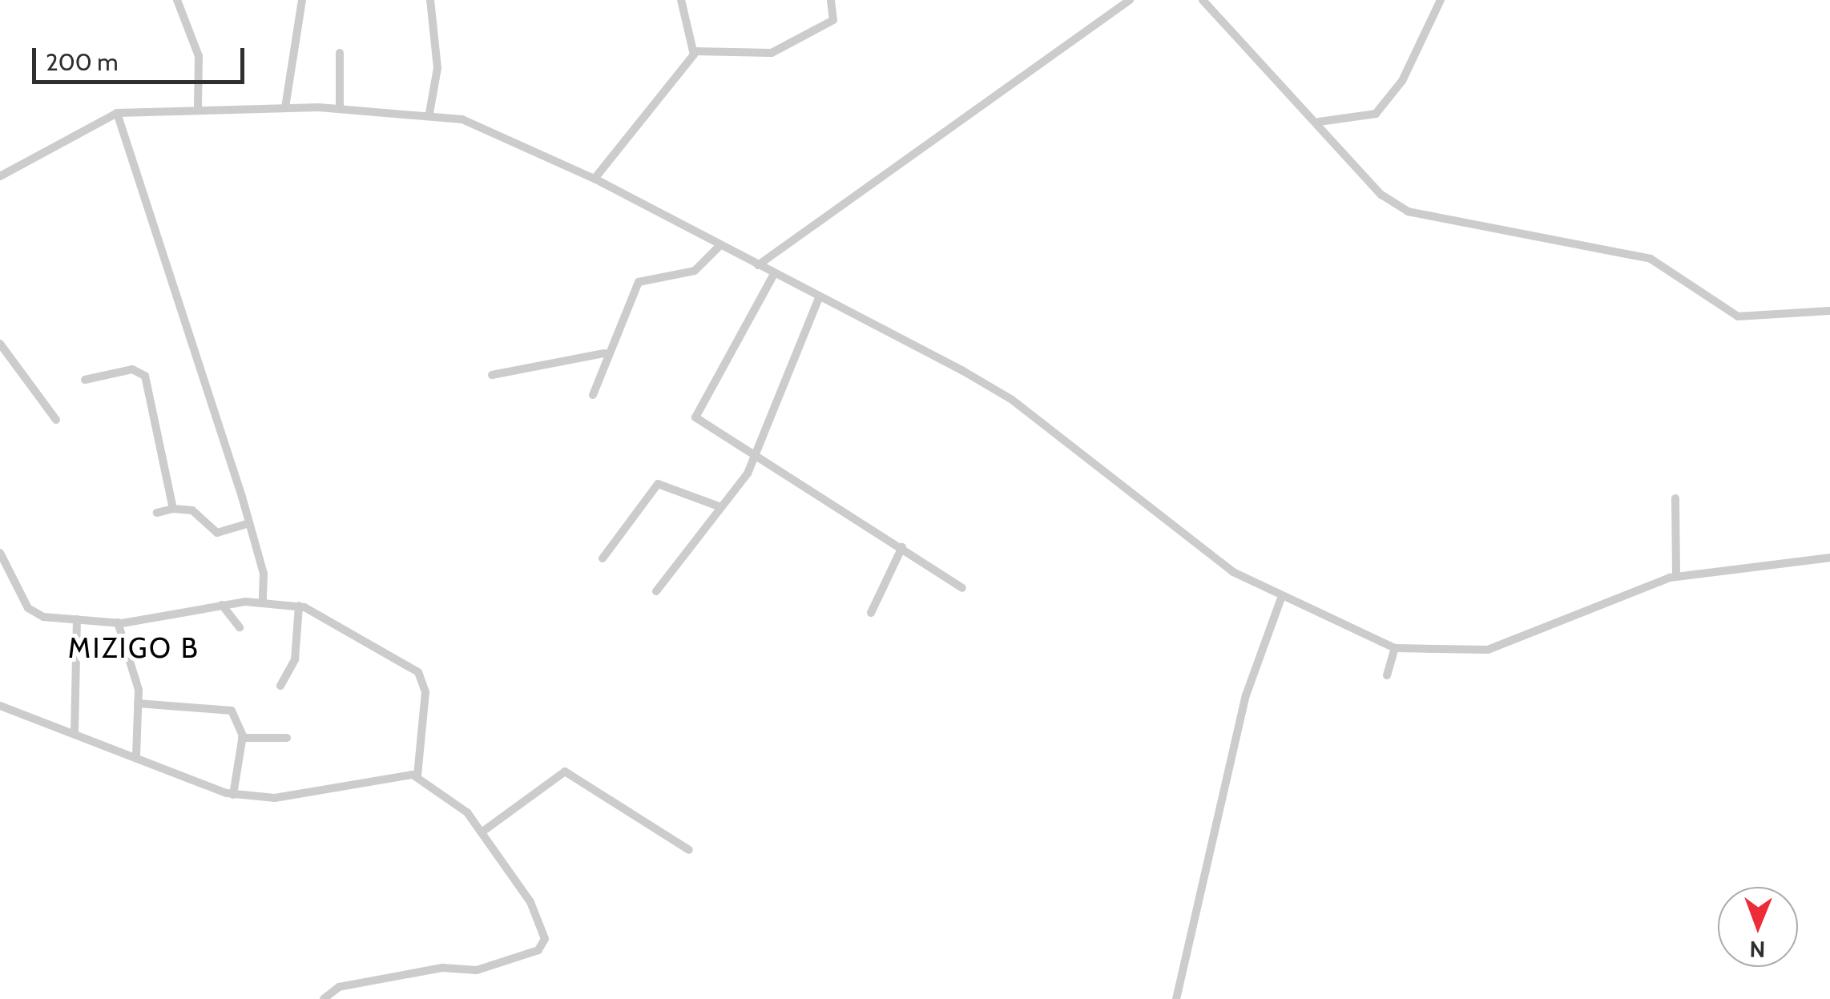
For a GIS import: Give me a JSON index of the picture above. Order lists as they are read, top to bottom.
{
  "districts": ["MIZIGO B"],
  "scale_bar": "200 m",
  "north": "bottom"
}
